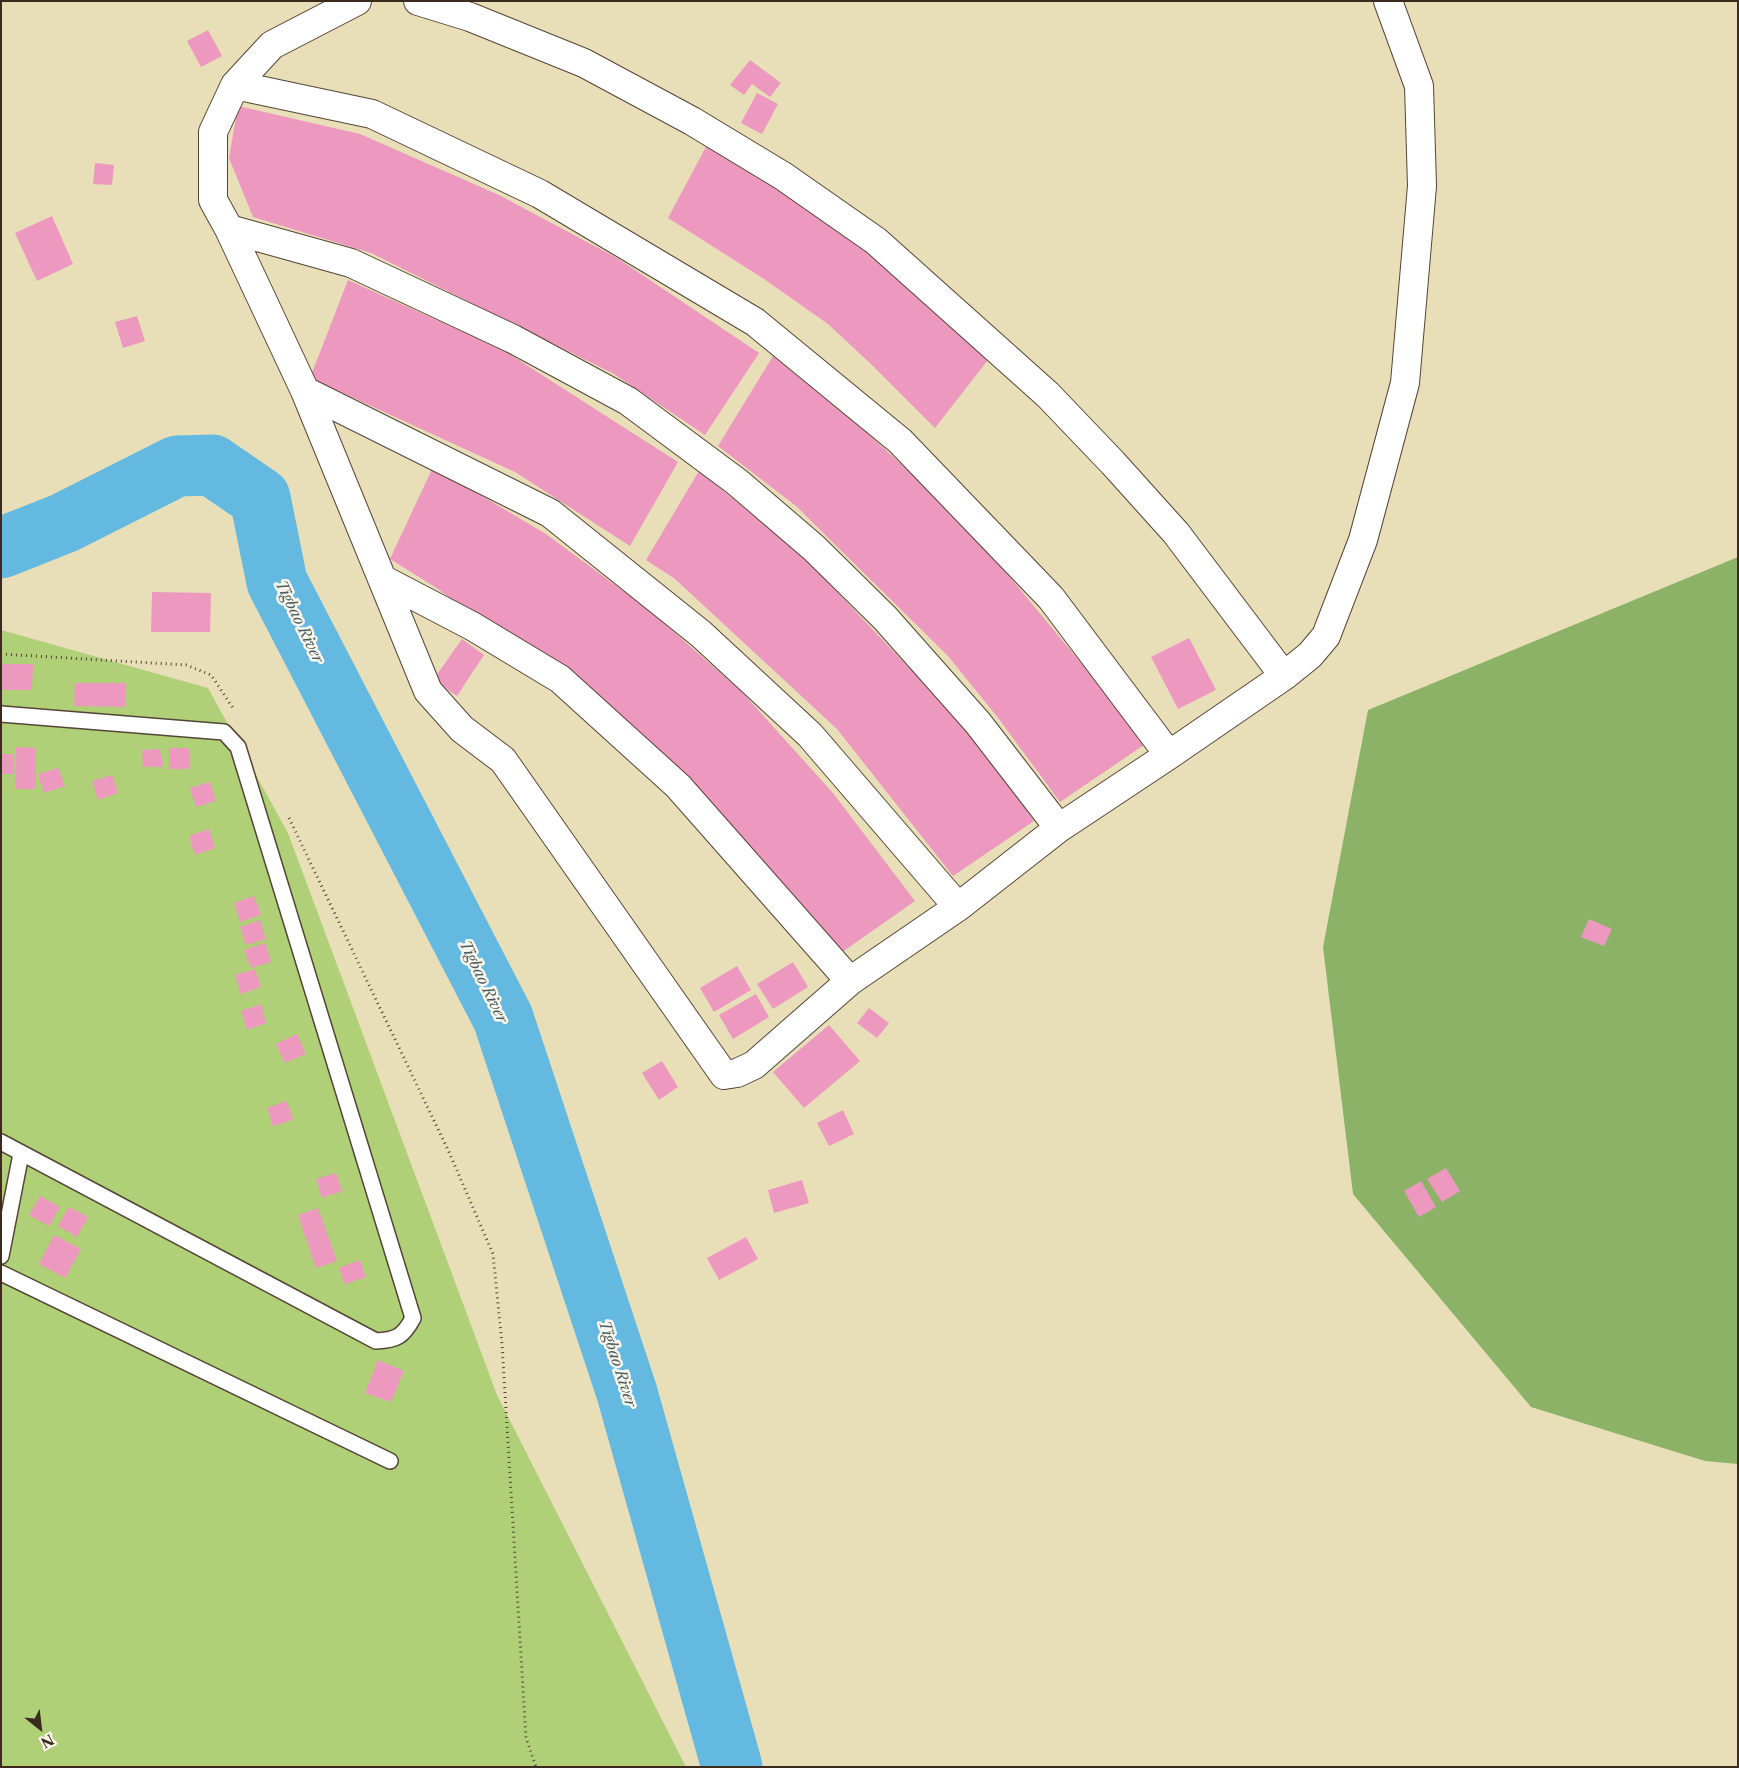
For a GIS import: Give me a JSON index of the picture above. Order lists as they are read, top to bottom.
{
  "water": ["Tigbao River"],
  "north": "bottom right"
}
